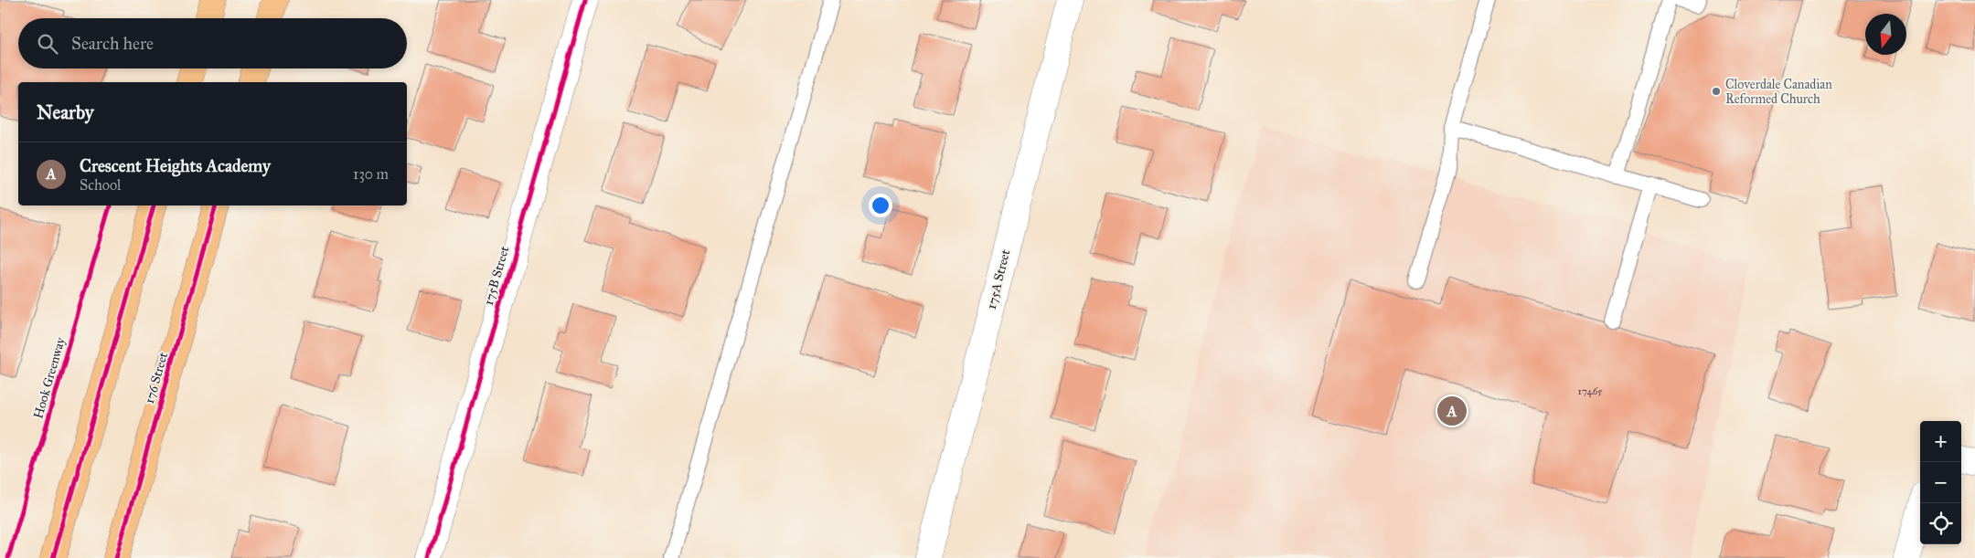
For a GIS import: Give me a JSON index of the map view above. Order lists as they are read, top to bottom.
{
  "streets": {
    "highway": ["176 Street"],
    "street": ["175B Street", "175A Street"],
    "cycle path": ["Hook Greenway"]
  },
  "places": ["Cloverdale Canadian Reformed Church"],
  "house_numbers": ["17465"],
  "north": "bottom",
  "page": {
    "search": "Search here",
    "heading": "Nearby",
    "list": [
      {
        "mark": "A",
        "name": "Crescent Heights Academy",
        "note": "School",
        "value": "130 m"
      }
    ],
    "pins": "A",
    "map_buttons": ["+", "−"]
  }
}
